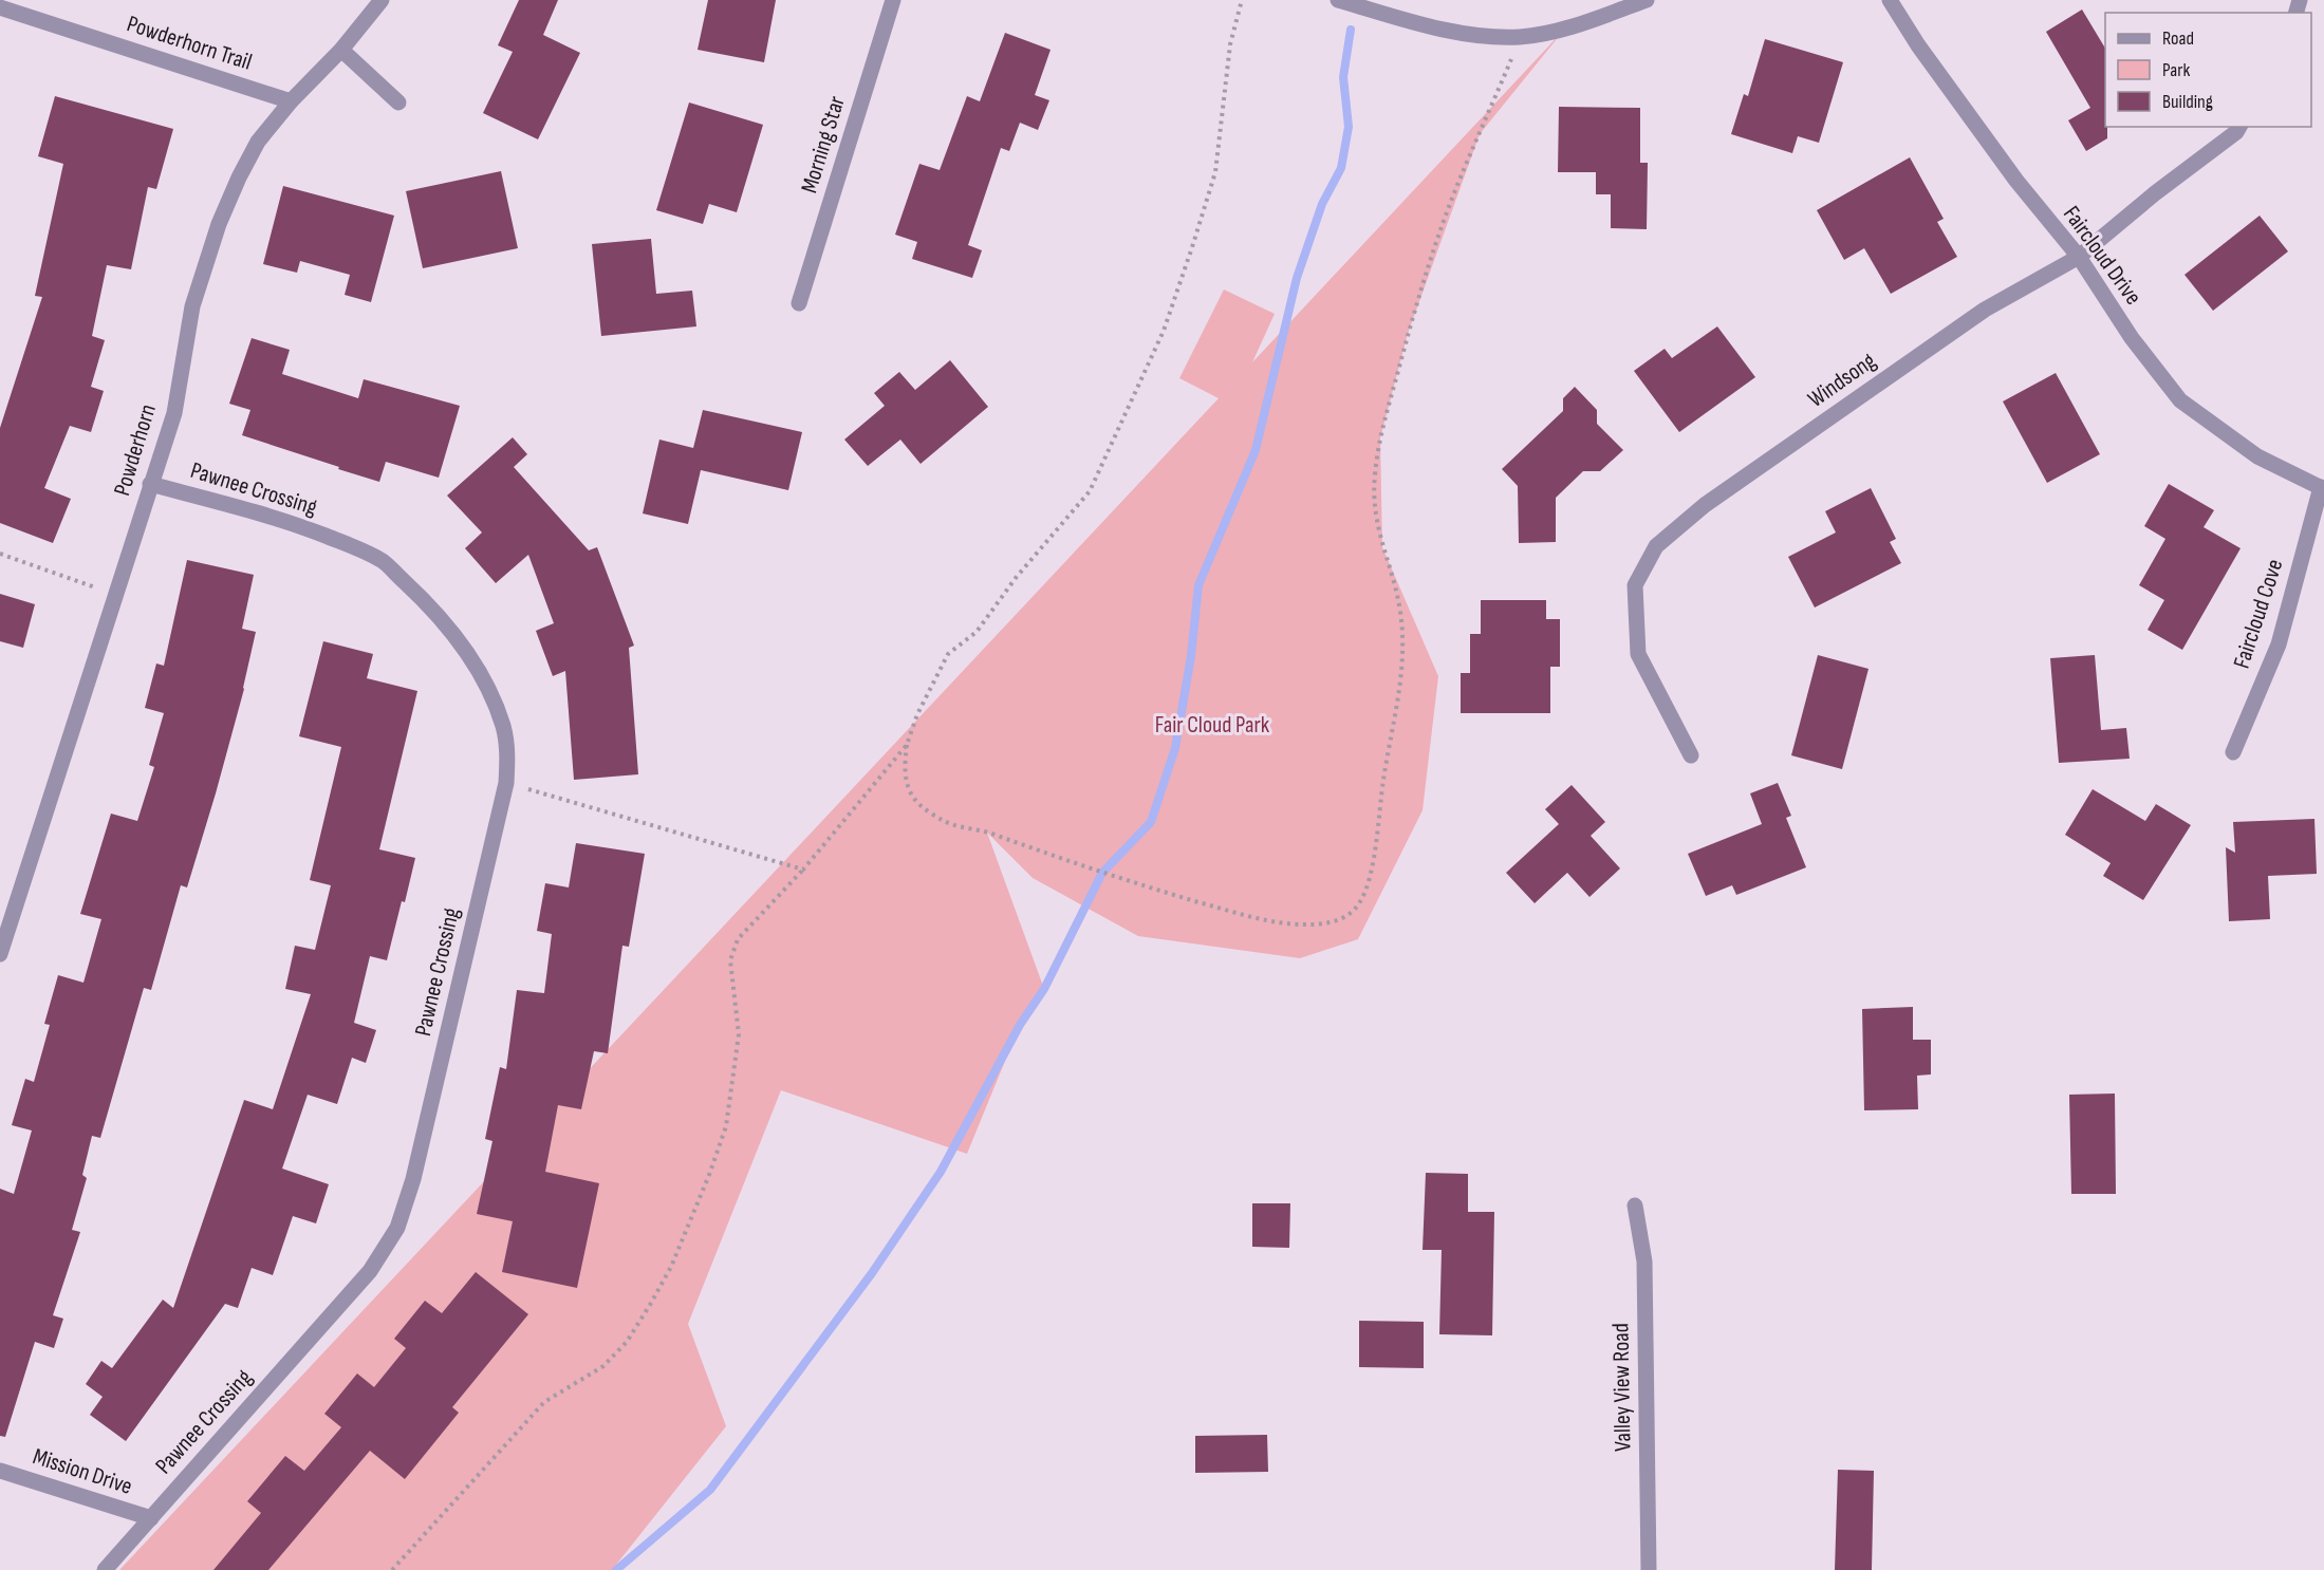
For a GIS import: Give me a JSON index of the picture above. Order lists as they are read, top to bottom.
{
  "streets": {
    "street": [
      "Powderhorn Trail",
      "Morning Star",
      "Faircloud Drive",
      "Windsong",
      "Powderhorn",
      "Pawnee Crossing",
      "Faircloud Cove",
      "Valley View Road",
      "Mission Drive"
    ]
  },
  "crossings": [
    ["Powderhorn Trail", "Powderhorn"],
    ["Faircloud Drive", "Windsong"],
    ["Faircloud Drive", "Faircloud Cove"],
    ["Powderhorn", "Pawnee Crossing"],
    ["Pawnee Crossing", "Mission Drive"]
  ],
  "parks": ["Fair Cloud Park"],
  "legend": ["Road", "Park", "Building"]
}
